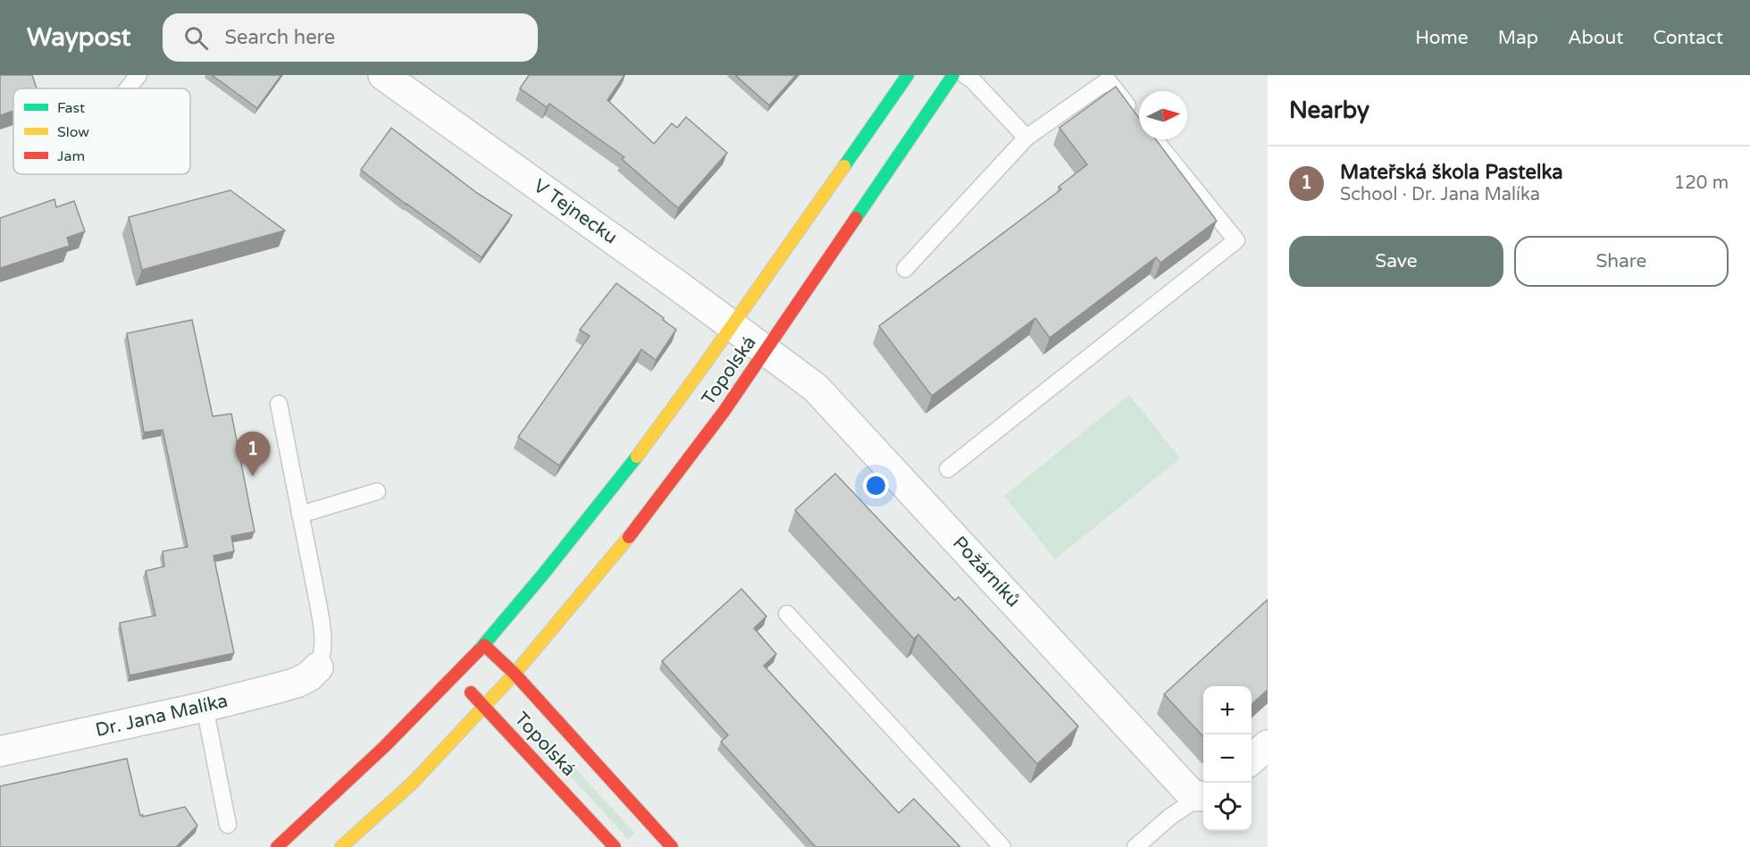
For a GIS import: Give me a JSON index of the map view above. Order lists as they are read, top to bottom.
{
  "streets": {
    "street": [
      "V Tejnecku",
      "Topolská",
      "Požárníků",
      "Dr. Jana Malíka"
    ]
  },
  "crossings": [
    ["V Tejnecku", "Topolská"],
    ["V Tejnecku", "Požárníků"],
    ["Topolská", "Požárníků"]
  ],
  "legend": ["Fast", "Slow", "Jam"],
  "north": "right",
  "page": {
    "header": "Waypost",
    "search": "Search here",
    "nav": [
      "Home",
      "Map",
      "About",
      "Contact"
    ],
    "heading": "Nearby",
    "list": [
      {
        "mark": "1",
        "name": "Mateřská škola Pastelka",
        "note": "School · Dr. Jana Malíka",
        "value": "120 m"
      }
    ],
    "buttons": ["Save", "Share"],
    "pins": "1",
    "map_buttons": ["+", "−"]
  }
}
